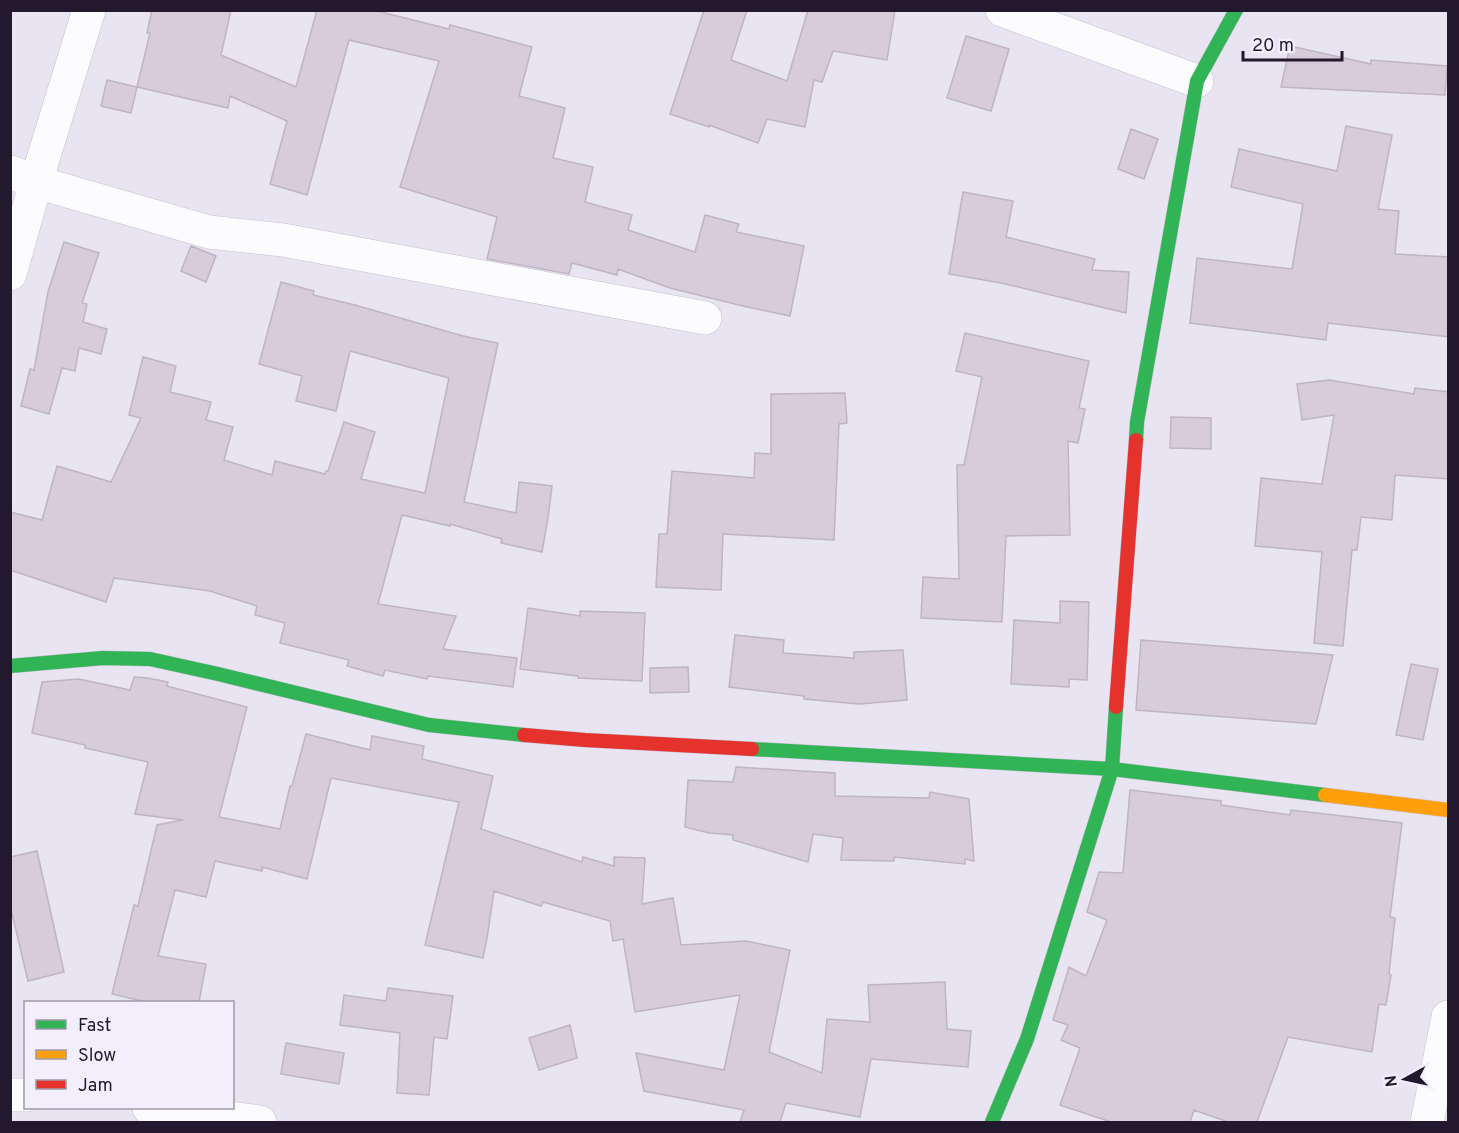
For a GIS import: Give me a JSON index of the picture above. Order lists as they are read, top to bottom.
{
  "legend": ["Fast", "Slow", "Jam"],
  "scale_bar": "20 m",
  "north": "left"
}
